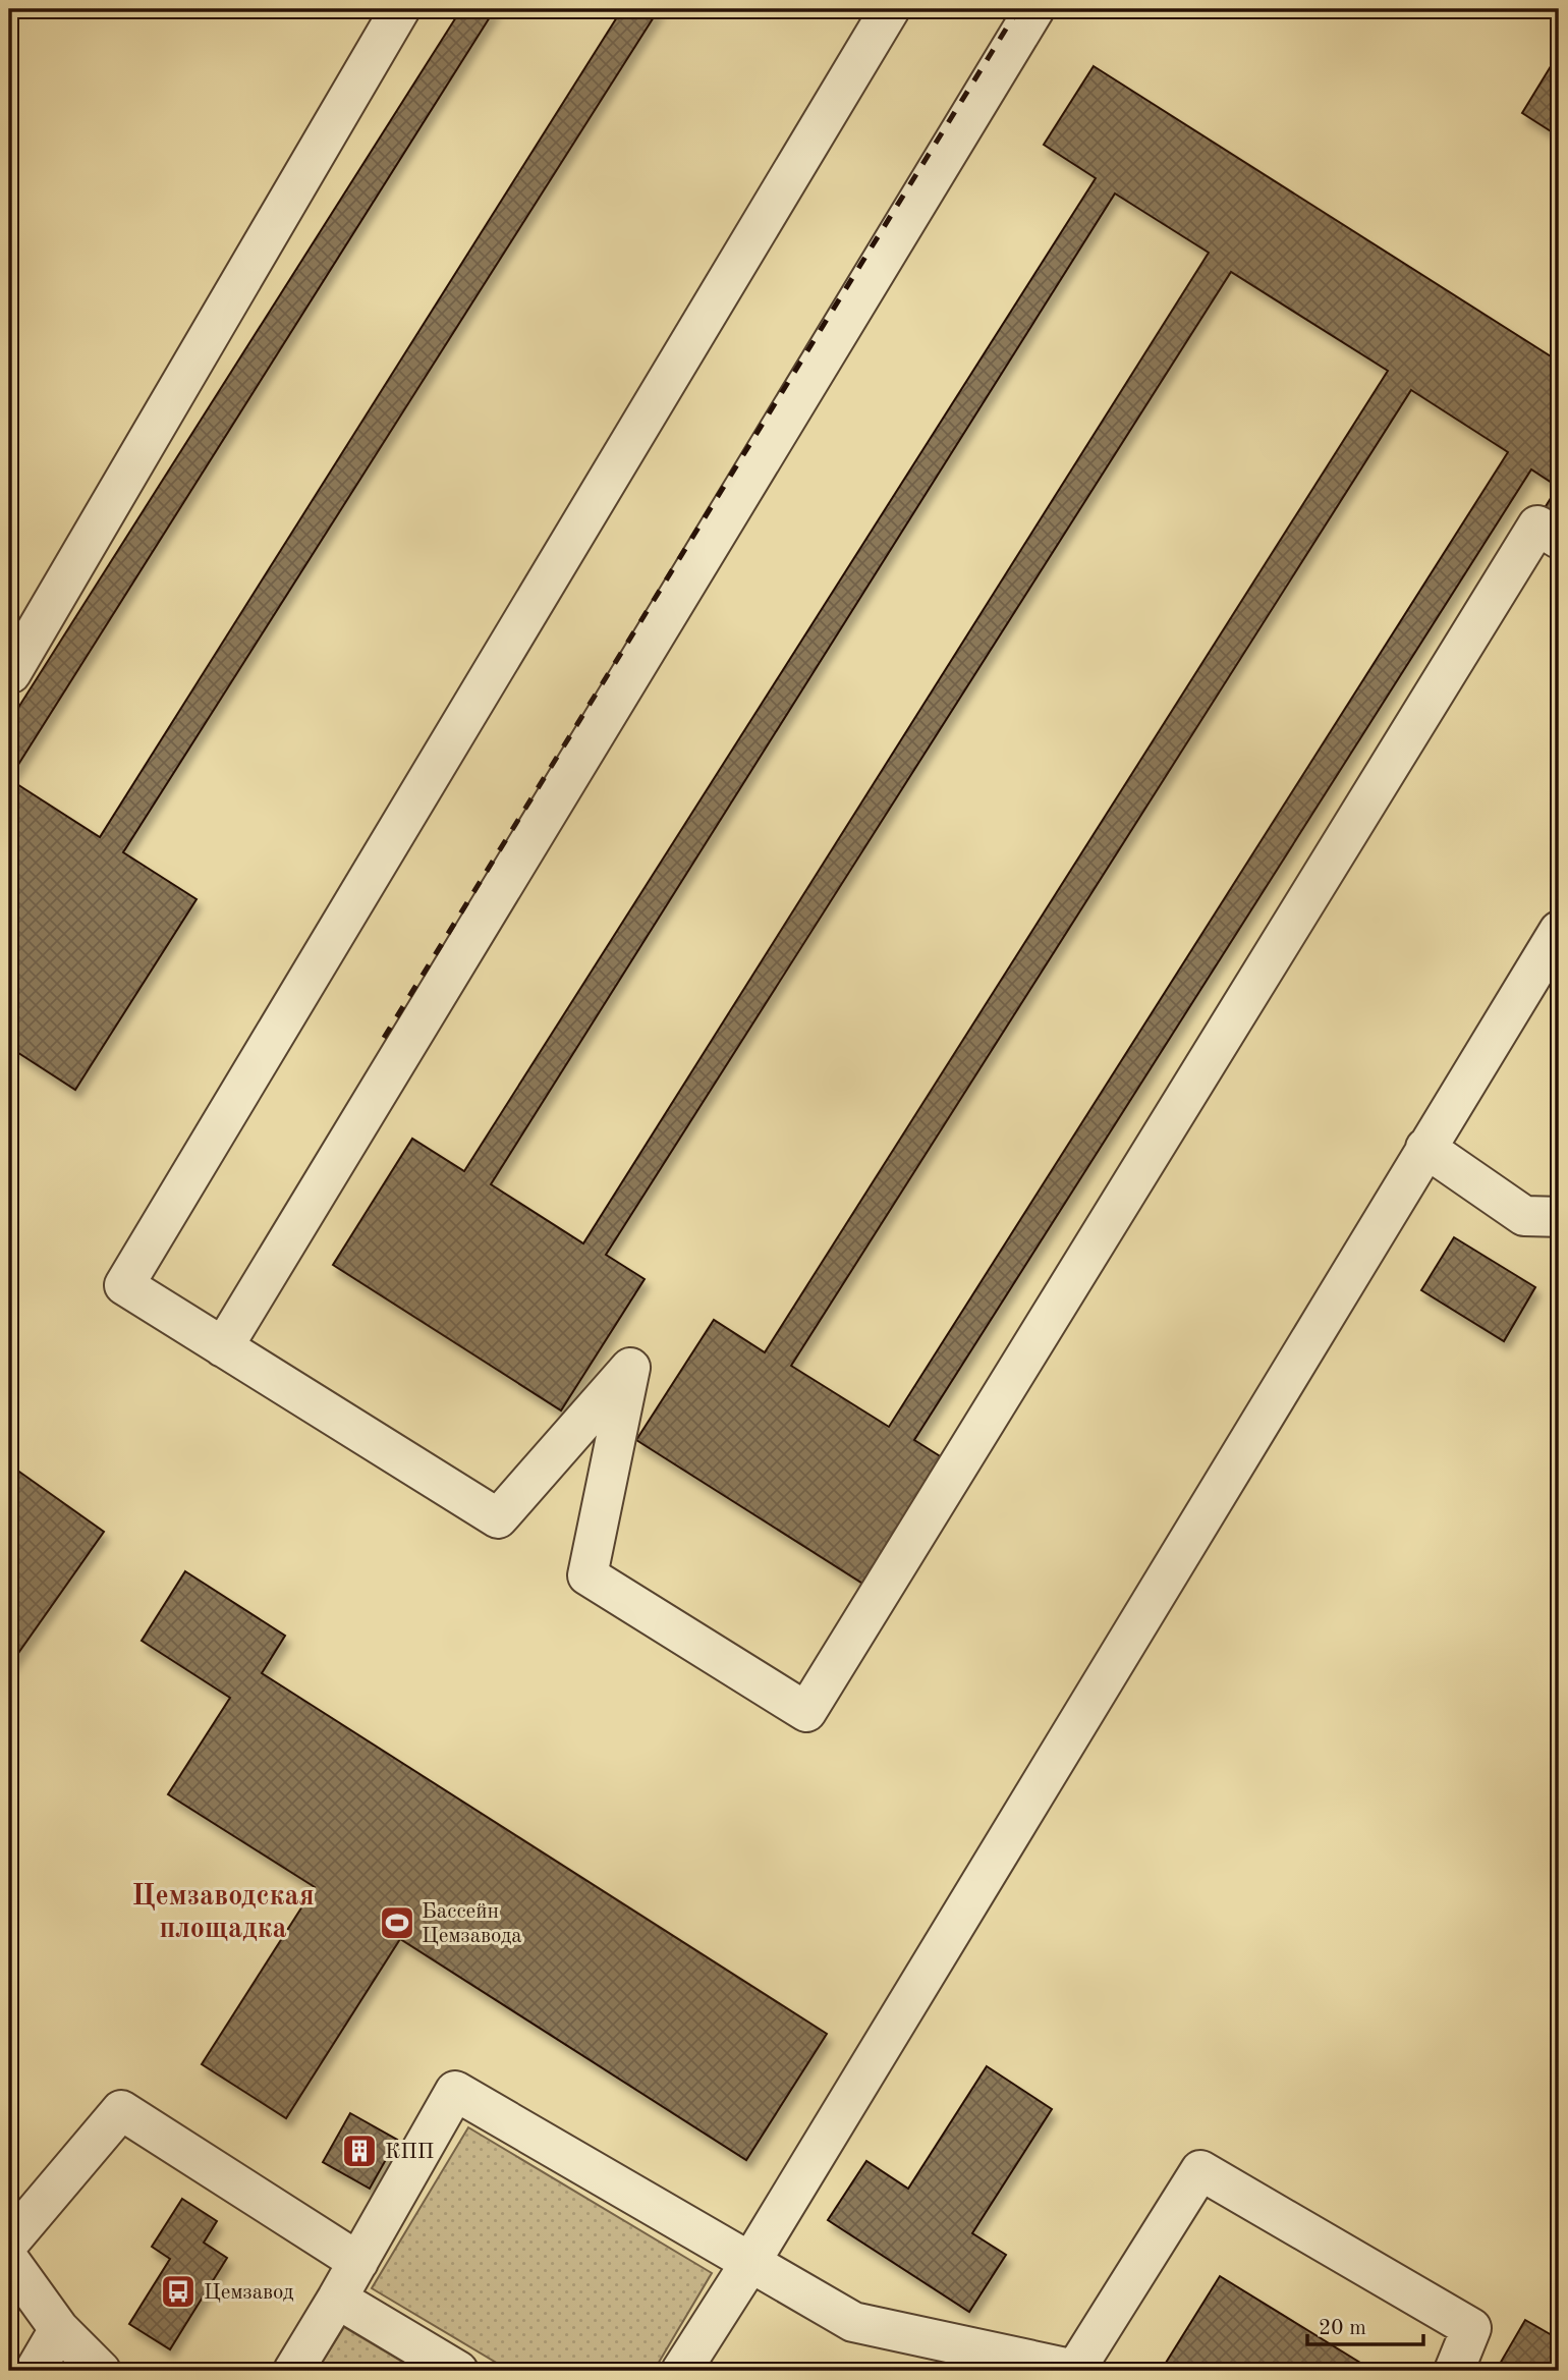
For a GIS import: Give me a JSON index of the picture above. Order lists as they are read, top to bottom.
{
  "districts": ["Цемзаводская площадка"],
  "places": {
    "sports": ["Бассейн Цемзавода"],
    "building": ["КПП"],
    "bus stop": ["Цемзавод"]
  },
  "scale_bar": "20 m"
}
